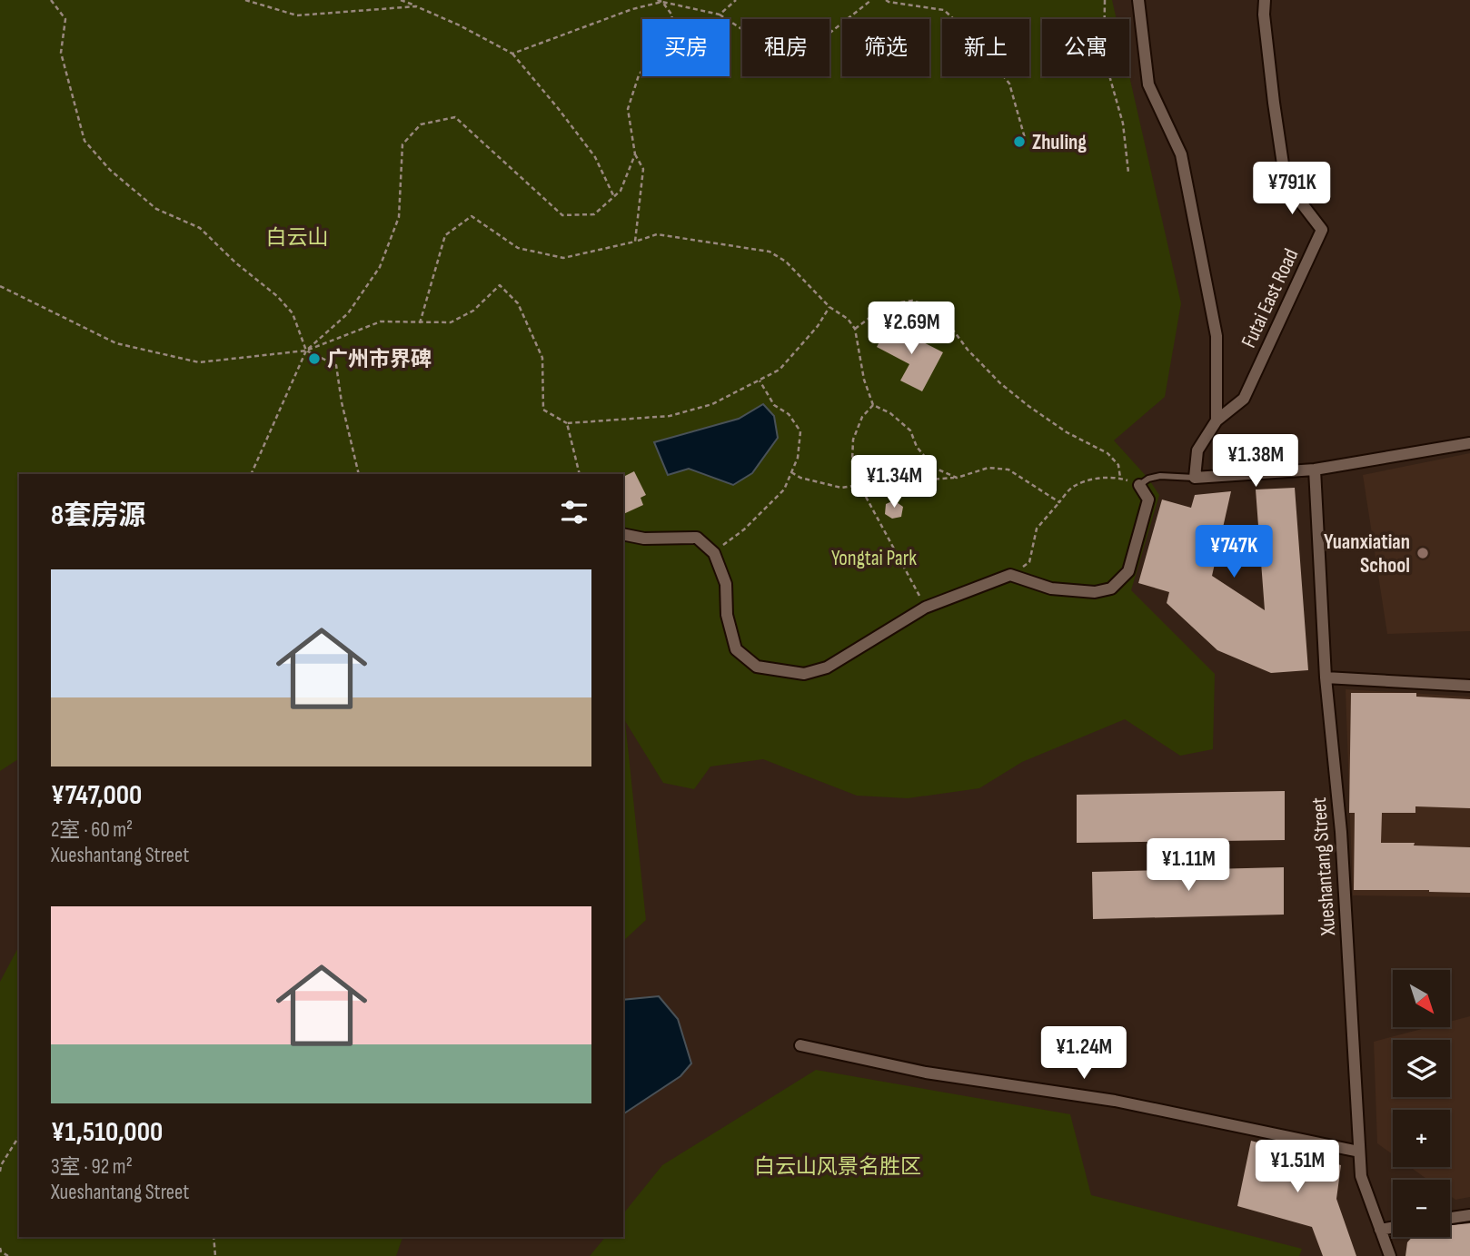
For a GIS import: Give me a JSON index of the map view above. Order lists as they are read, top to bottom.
{
  "streets": {
    "street": ["Futai East Road", "Xueshantang Street"]
  },
  "parks": ["白云山", "Yongtai Park", "白云山风景名胜区"],
  "places": ["Zhuling", "广州市界碑", "Yuanxiatian School"],
  "north": "bottom right",
  "page": {
    "chip": [
      "买房",
      "租房",
      "筛选",
      "新上",
      "公寓"
    ],
    "price": [
      "¥791K",
      "¥2.69M",
      "¥1.38M",
      "¥1.34M",
      "¥747K",
      "¥1.11M",
      "¥1.24M",
      "¥1.51M"
    ],
    "heading": "8套房源",
    "list": [
      {
        "name": "¥747,000",
        "note": "2室 · 60 m² · Xueshantang Street"
      },
      {
        "name": "¥1,510,000",
        "note": "3室 · 92 m² · Xueshantang Street"
      }
    ],
    "map_buttons": ["+", "−"]
  }
}
